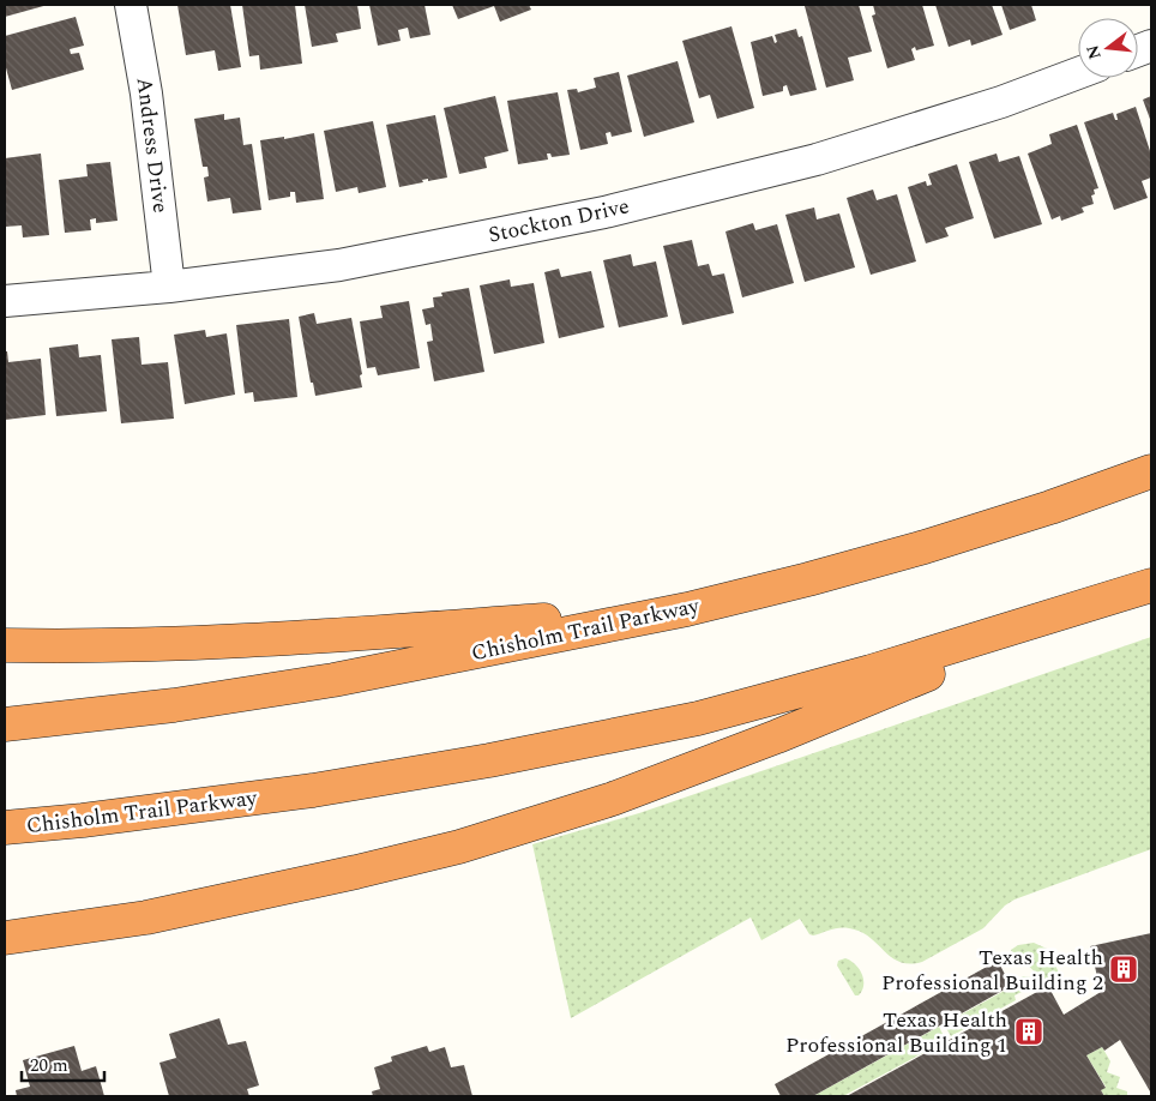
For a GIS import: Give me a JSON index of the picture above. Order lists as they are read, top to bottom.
{
  "streets": {
    "highway": ["Chisholm Trail Parkway"],
    "street": ["Andress Drive", "Stockton Drive"]
  },
  "crossings": [
    ["Andress Drive", "Stockton Drive"]
  ],
  "places": {
    "building": ["Texas Health Professional Building 2", "Texas Health Professional Building 1"]
  },
  "scale_bar": "20 m",
  "north": "left"
}
